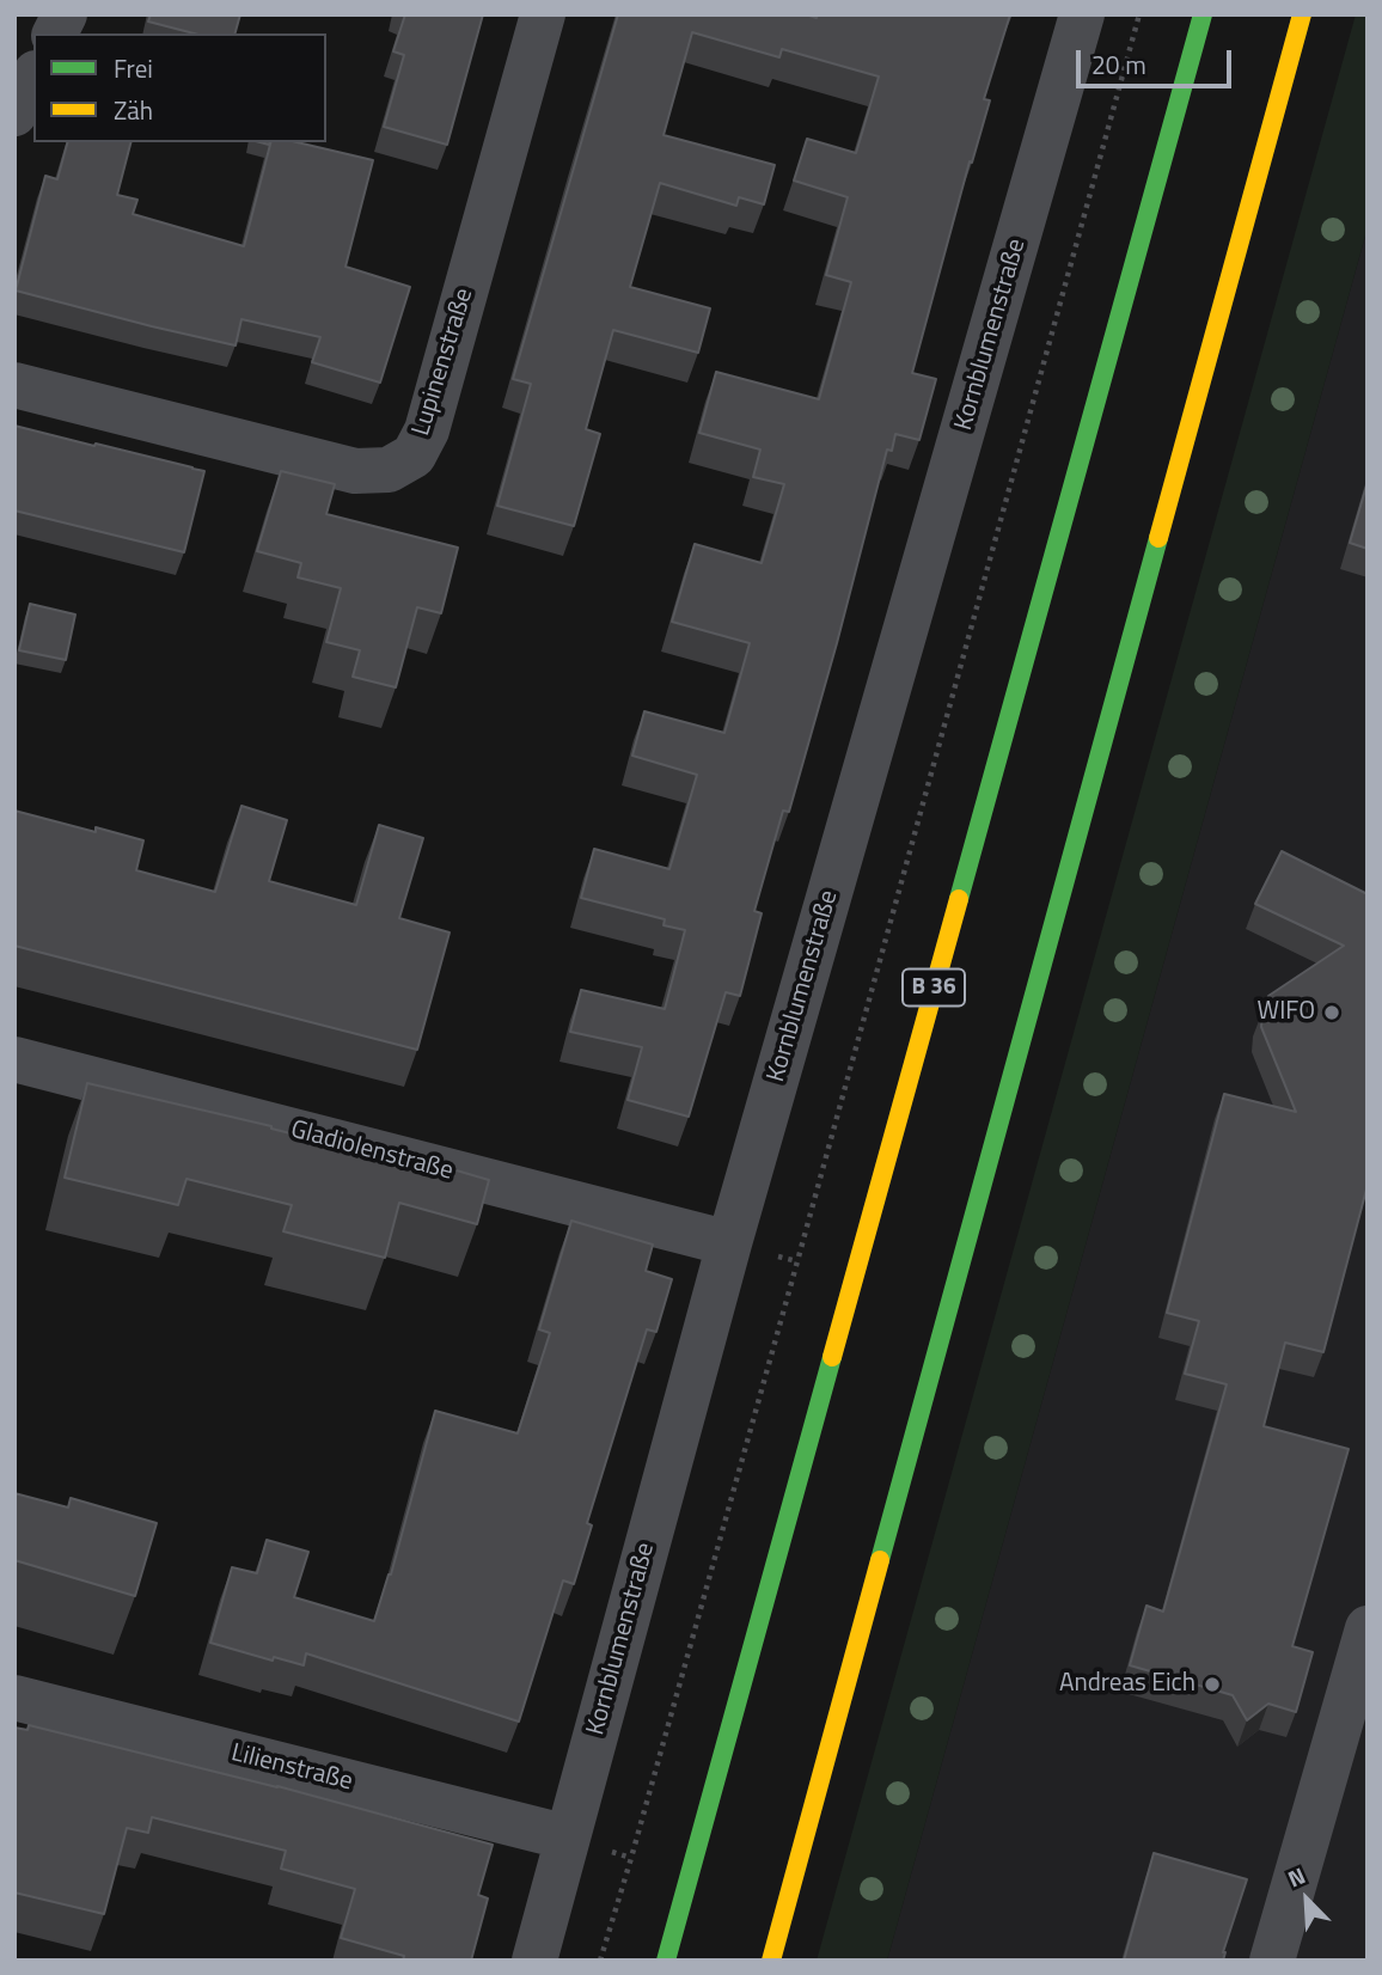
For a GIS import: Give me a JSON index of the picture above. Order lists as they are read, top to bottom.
{
  "streets": {
    "main road": ["B 36"],
    "street": [
      "Kornblumenstraße",
      "Lupinenstraße",
      "Gladiolenstraße",
      "Lilienstraße"
    ]
  },
  "crossings": [
    ["Kornblumenstraße", "Gladiolenstraße"],
    ["Kornblumenstraße", "Lilienstraße"]
  ],
  "places": ["WIFO", "Andreas Eich"],
  "legend": ["Frei", "Zäh"],
  "scale_bar": "20 m",
  "north": "top left"
}
